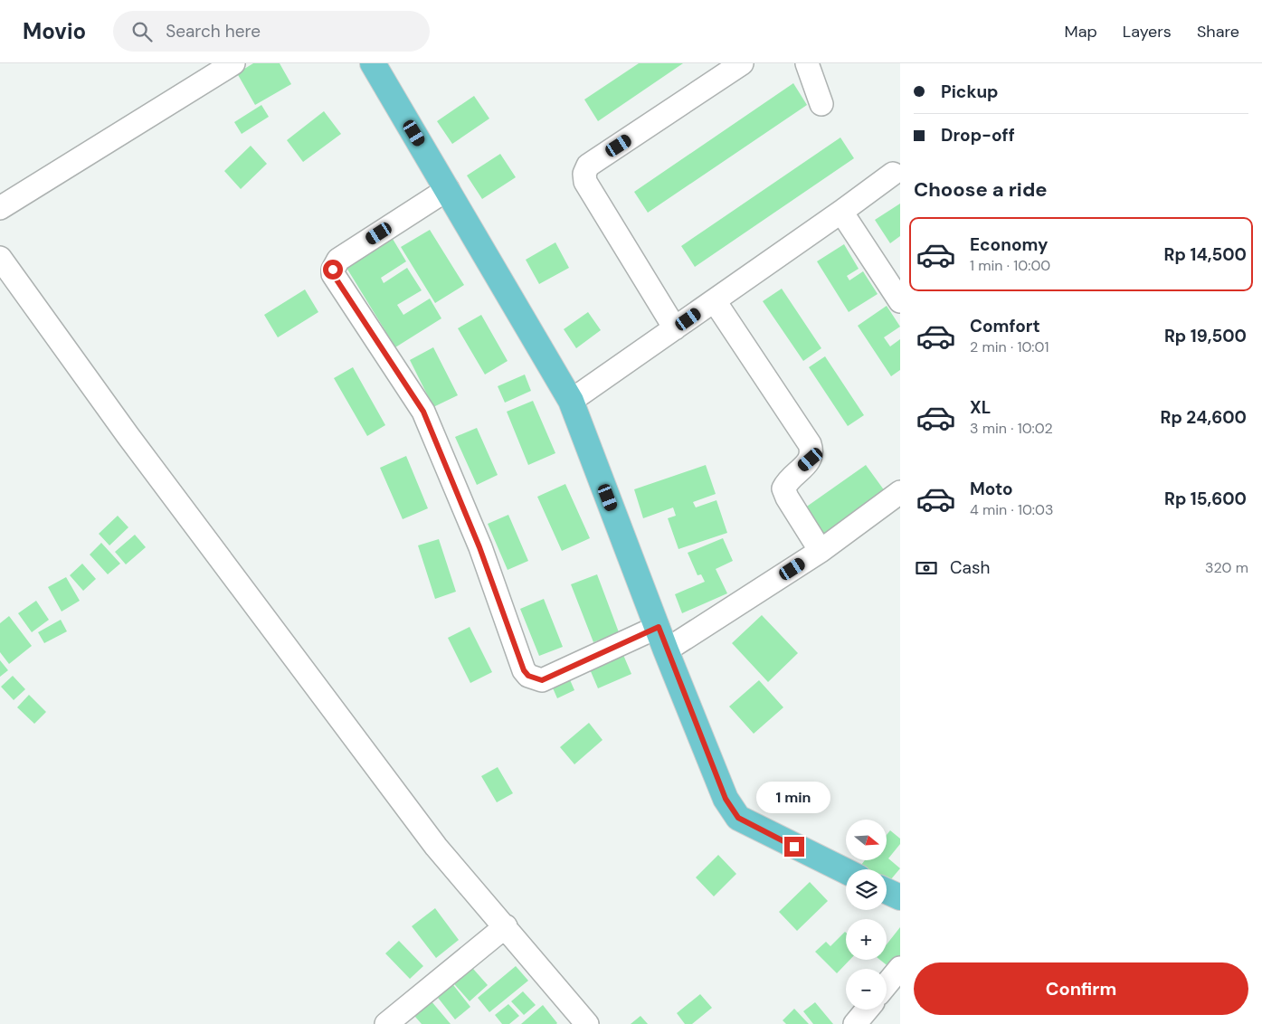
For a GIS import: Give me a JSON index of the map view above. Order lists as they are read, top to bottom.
{
  "north": "right",
  "page": {
    "header": "Movio",
    "search": "Search here",
    "nav": ["Map", "Layers", "Share"],
    "banner": ["Pickup", "Drop-off"],
    "heading": "Choose a ride",
    "list": [
      {
        "name": "Economy",
        "note": "1 min · 10:00",
        "value": "Rp 14,500"
      },
      {
        "name": "Comfort",
        "note": "2 min · 10:01",
        "value": "Rp 19,500"
      },
      {
        "name": "XL",
        "note": "3 min · 10:02",
        "value": "Rp 24,600"
      },
      {
        "name": "Moto",
        "note": "4 min · 10:03",
        "value": "Rp 15,600"
      }
    ],
    "pay": ["Cash", "320 m"],
    "bubble": "1 min",
    "map_buttons": ["+", "−"],
    "buttons": "Confirm"
  }
}
